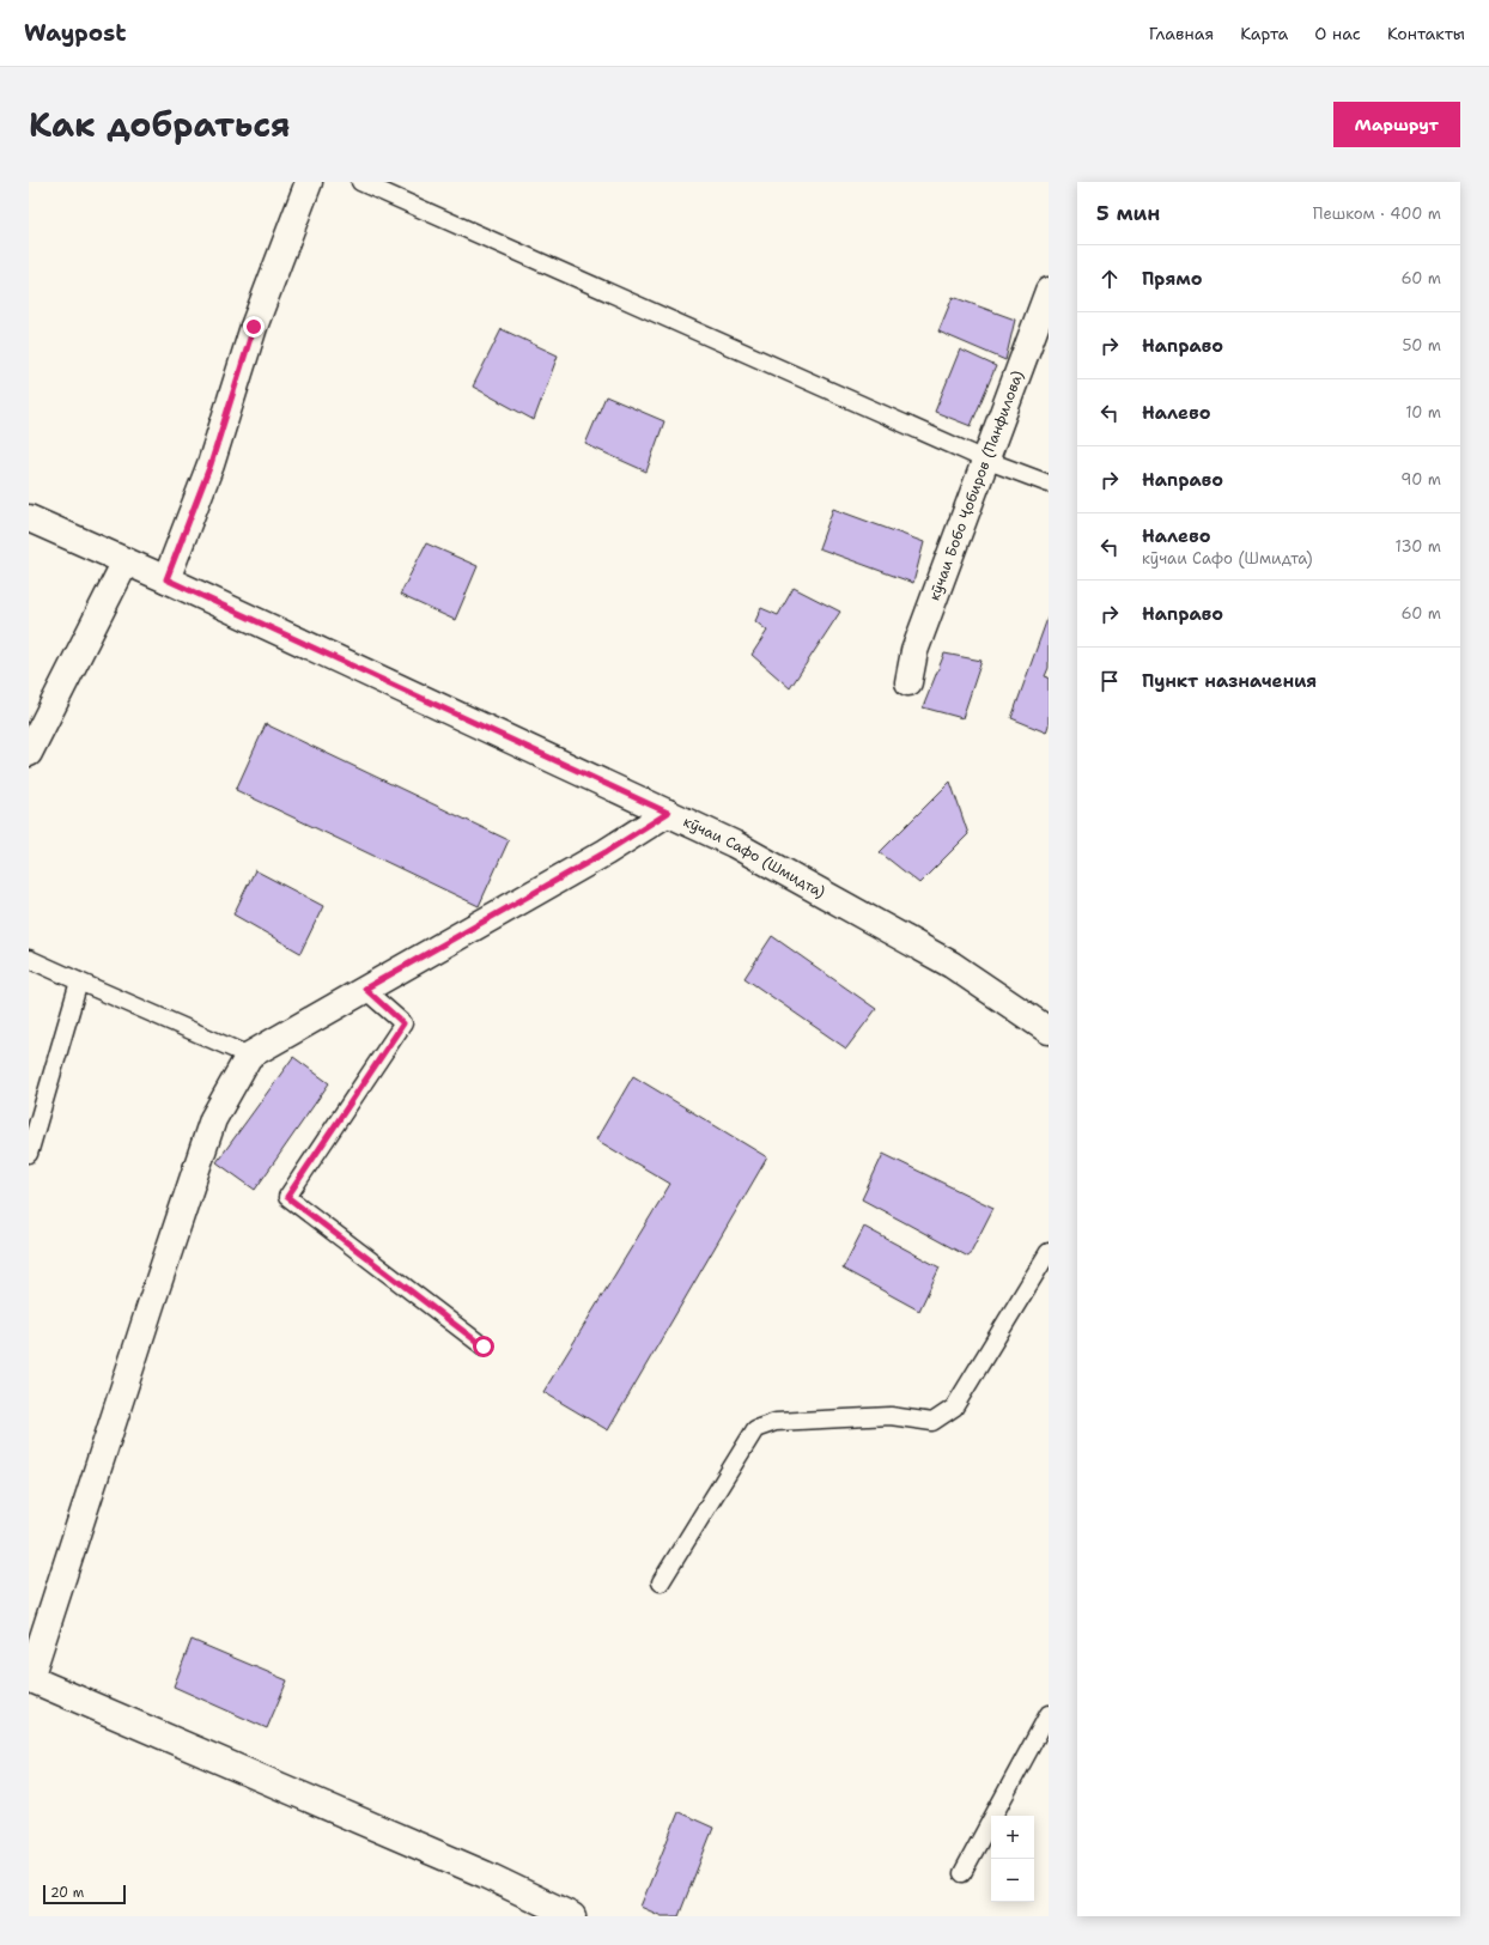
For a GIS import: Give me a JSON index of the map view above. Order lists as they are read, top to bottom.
{
  "streets": {
    "street": ["кӯчаи Бобо Ҷобиров (Панфилова)", "кӯчаи Сафо (Шмидта)"]
  },
  "scale_bar": "20 m",
  "page": {
    "header": "Waypost",
    "nav": [
      "Главная",
      "Карта",
      "О нас",
      "Контакты"
    ],
    "title": "Как добраться",
    "buttons": "Маршрут",
    "heading": ["5 мин", "Пешком · 400 m"],
    "list": [
      ["Прямо", "60 m"],
      ["Направо", "50 m"],
      ["Налево", "10 m"],
      ["Направо", "90 m"],
      ["Налево", "кӯчаи Сафо (Шмидта)", "130 m"],
      ["Направо", "60 m"],
      "Пункт назначения"
    ],
    "map_buttons": ["+", "−"],
    "scale": "20 m"
  }
}
